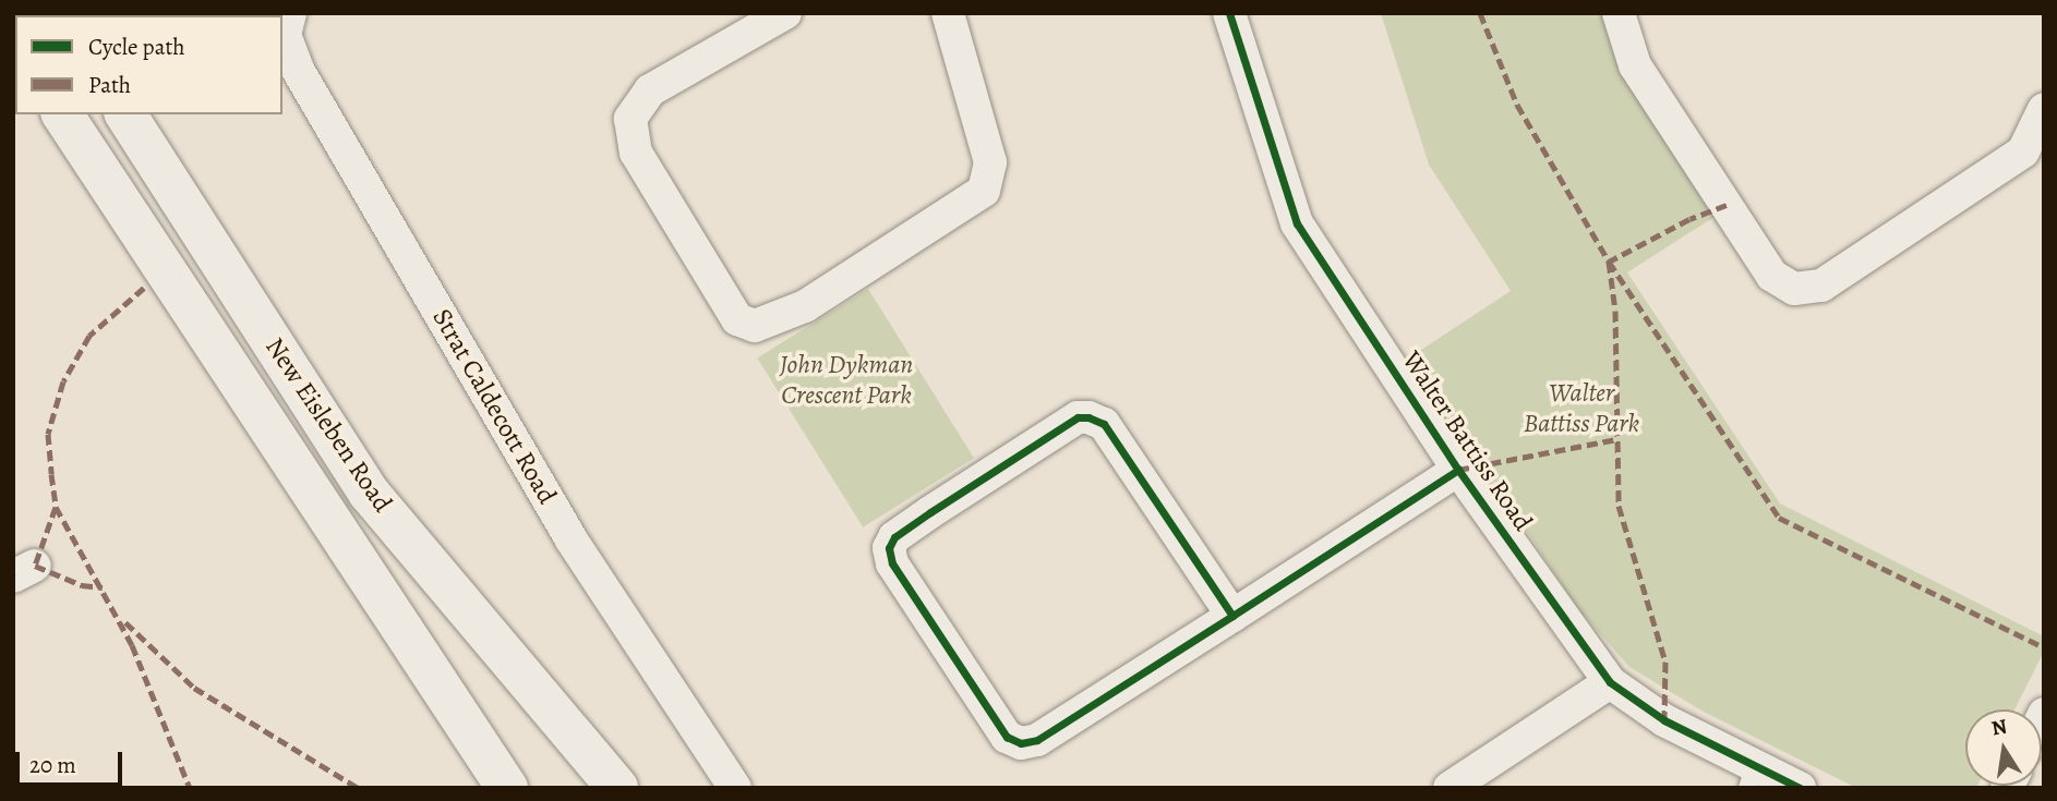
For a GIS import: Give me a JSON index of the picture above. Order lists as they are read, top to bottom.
{
  "streets": {
    "main road": ["New Eisleben Road"],
    "street": ["Strat Caldecott Road", "Walter Battiss Road"]
  },
  "parks": ["John Dykman Crescent Park", "Walter Battiss Park"],
  "legend": ["Cycle path", "Path"],
  "scale_bar": "20 m",
  "north": "top"
}
